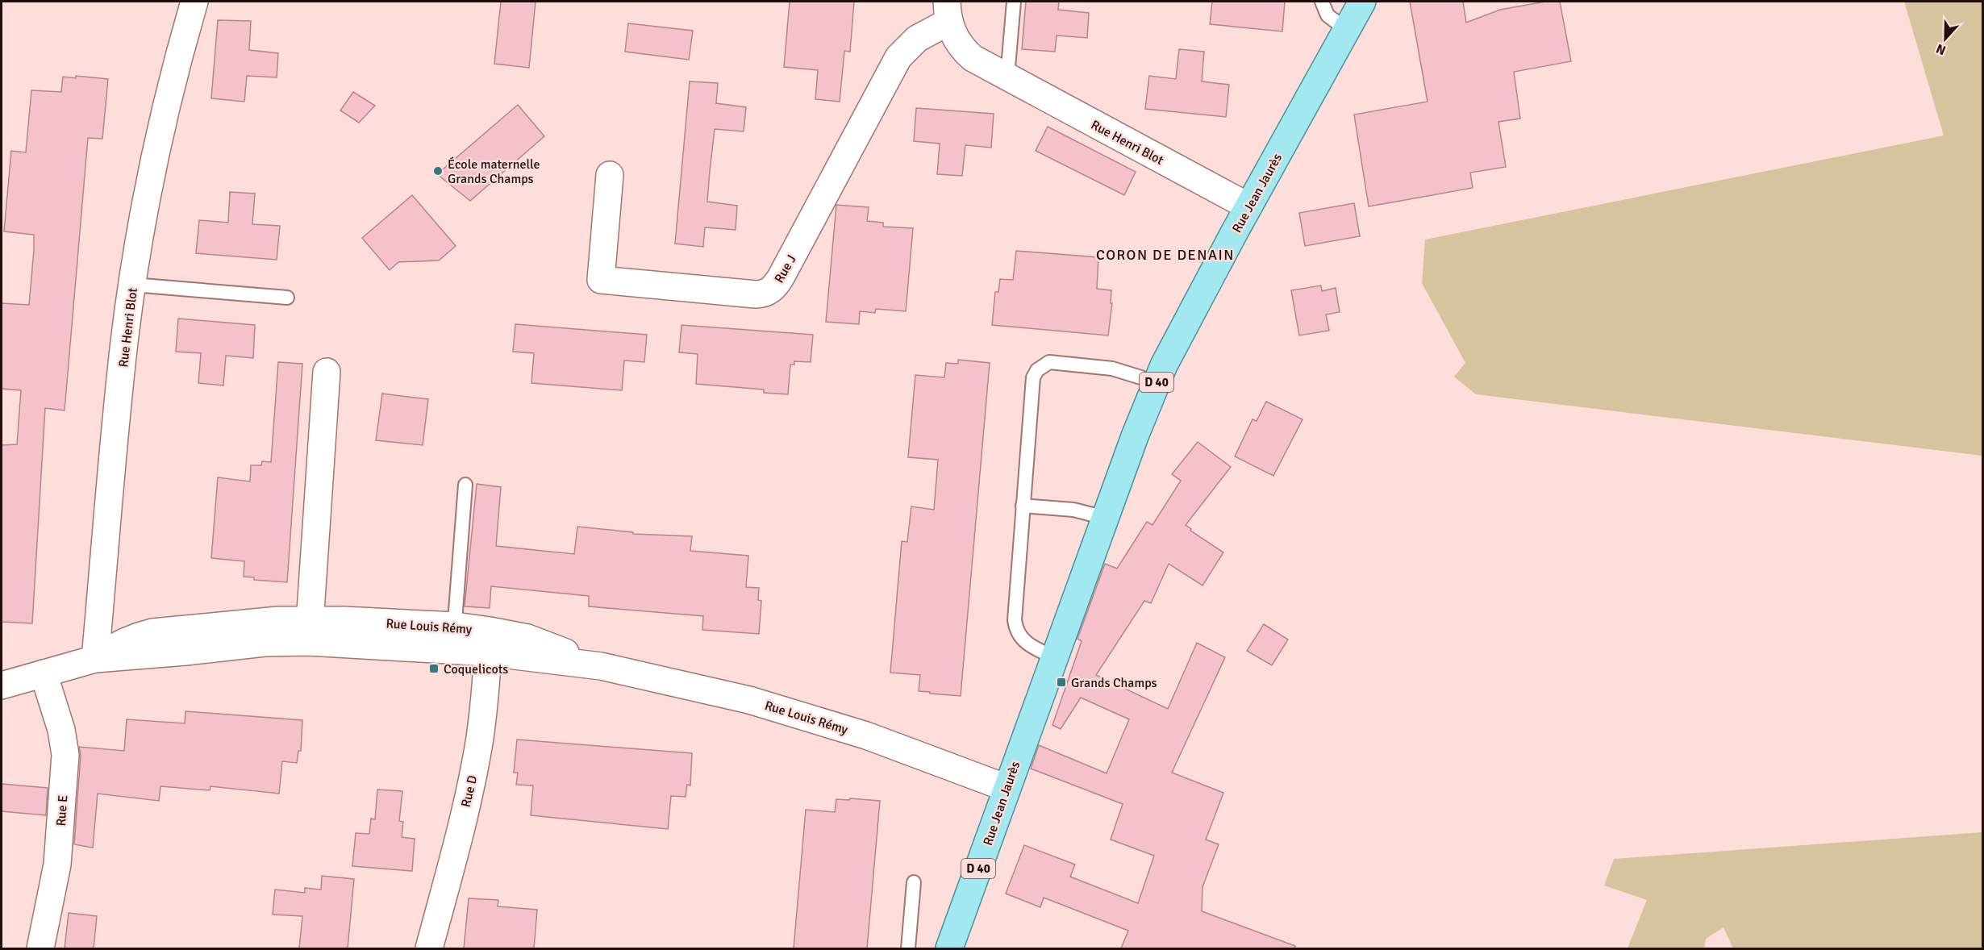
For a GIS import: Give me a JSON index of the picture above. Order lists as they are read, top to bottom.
{
  "streets": {
    "main road": ["Rue Jean Jaurès", "D 40"],
    "street": [
      "Rue Henri Blot",
      "Rue J",
      "Rue Louis Rémy",
      "Rue D",
      "Rue E"
    ]
  },
  "crossings": [
    ["Rue Henri Blot", "Rue Jean Jaurès"],
    ["Rue Henri Blot", "Rue J"],
    ["Rue Henri Blot", "Rue Louis Rémy"],
    ["Rue Jean Jaurès", "Rue Louis Rémy"],
    ["Rue Louis Rémy", "Rue D"],
    ["Rue Louis Rémy", "Rue E"]
  ],
  "districts": ["CORON DE DENAIN"],
  "places": {
    "other": ["École maternelle Grands Champs"],
    "transit": ["Coquelicots", "Grands Champs"]
  },
  "north": "bottom"
}
